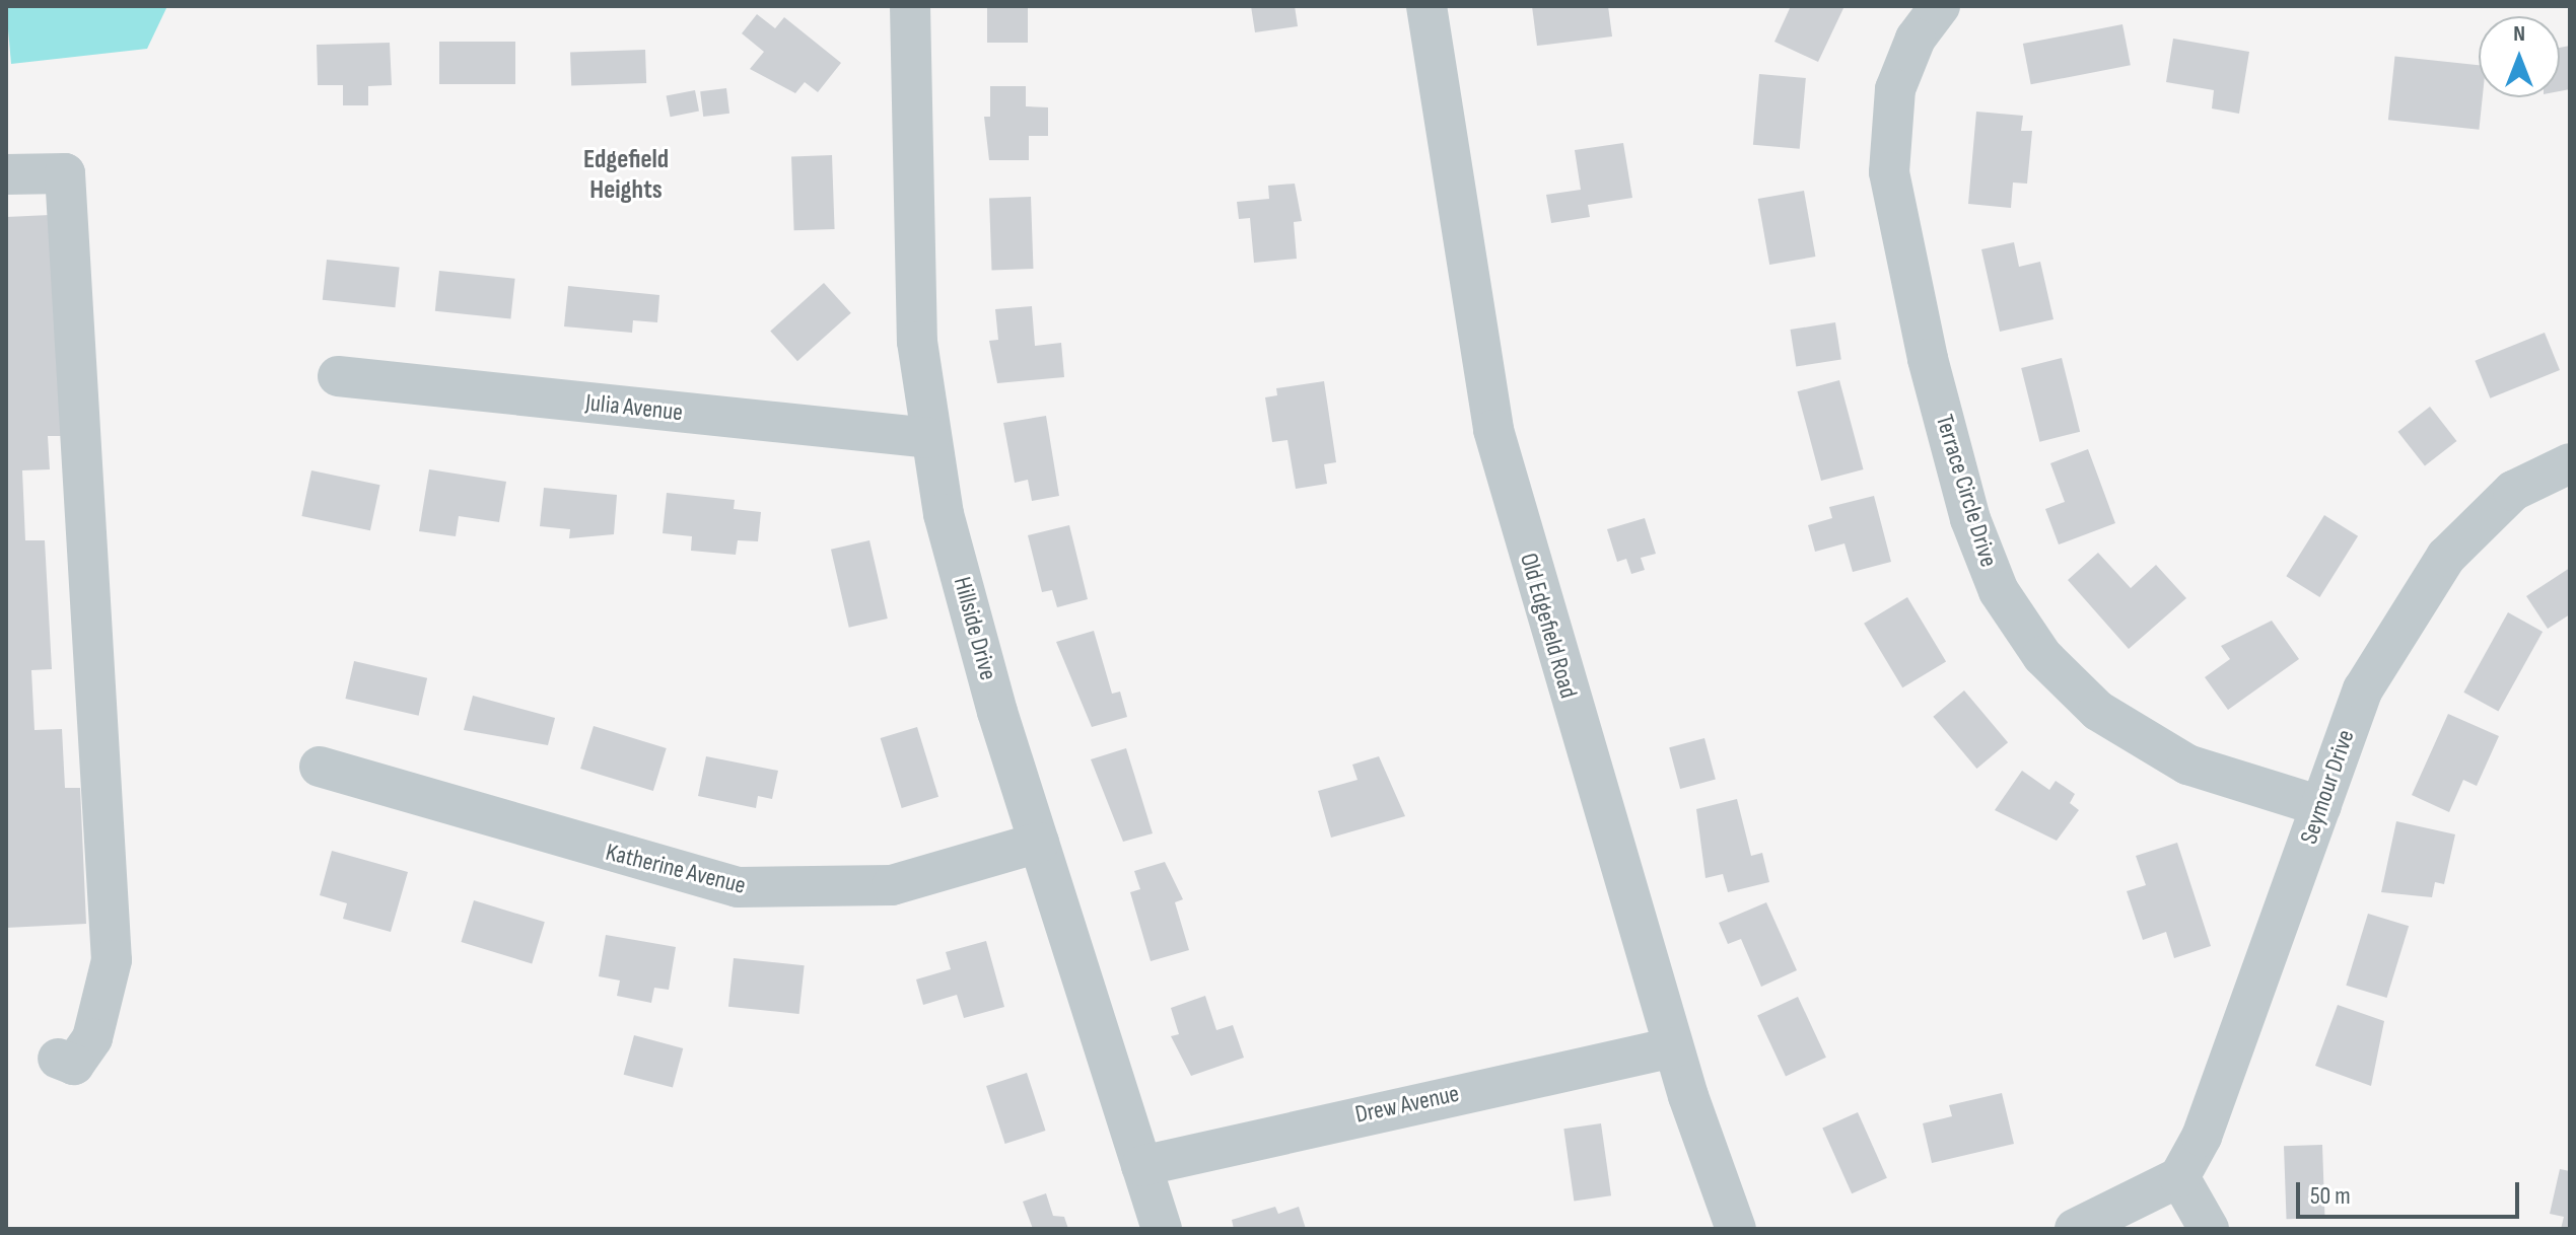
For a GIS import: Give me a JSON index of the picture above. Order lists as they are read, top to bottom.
{
  "streets": {
    "street": [
      "Julia Avenue",
      "Terrace Circle Drive",
      "Old Edgefield Road",
      "Hillside Drive",
      "Seymour Drive",
      "Katherine Avenue",
      "Drew Avenue"
    ]
  },
  "crossings": [
    ["Julia Avenue", "Hillside Drive"],
    ["Terrace Circle Drive", "Seymour Drive"],
    ["Old Edgefield Road", "Drew Avenue"],
    ["Hillside Drive", "Katherine Avenue"],
    ["Hillside Drive", "Drew Avenue"]
  ],
  "districts": ["Edgefield Heights"],
  "scale_bar": "50 m",
  "north": "top"
}
